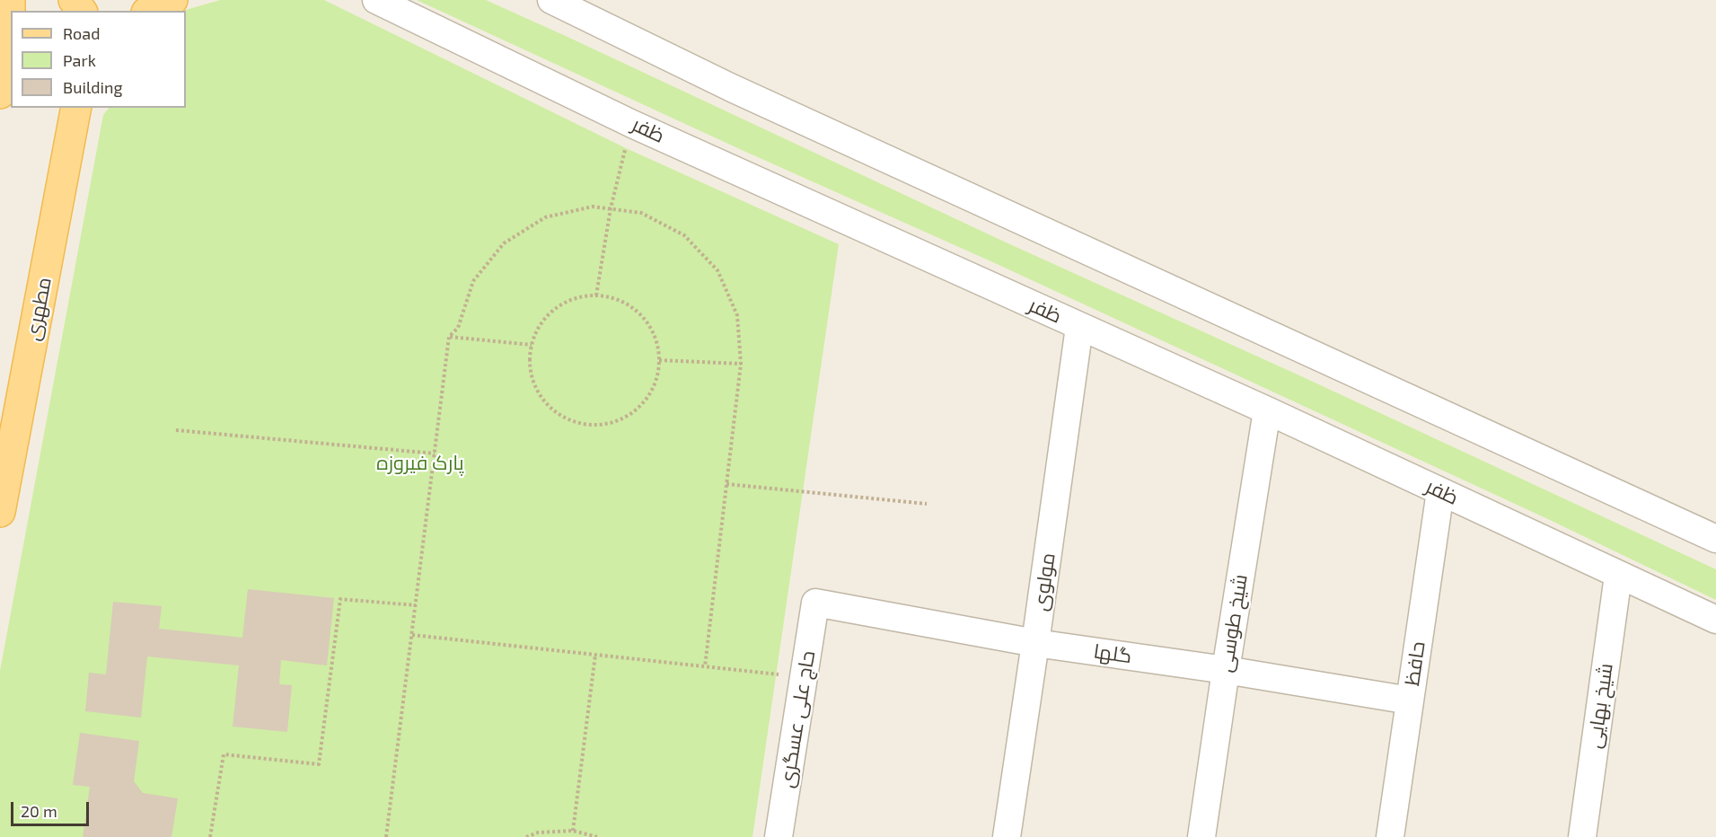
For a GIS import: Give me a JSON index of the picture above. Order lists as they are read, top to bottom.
{
  "streets": {
    "main road": ["مطهری"],
    "street": [
      "ظفر",
      "مولوی",
      "شیخ طوسی",
      "گلها",
      "حافظ",
      "شیخ بهایی",
      "حاج علی عسگری"
    ]
  },
  "crossings": [
    ["ظفر", "مولوی"],
    ["ظفر", "شیخ طوسی"],
    ["ظفر", "حافظ"],
    ["ظفر", "شیخ بهایی"],
    ["مولوی", "گلها"],
    ["شیخ طوسی", "گلها"],
    ["گلها", "حافظ"],
    ["گلها", "حاج علی عسگری"]
  ],
  "parks": ["پارک فیروزه"],
  "legend": ["Road", "Park", "Building"],
  "scale_bar": "20 m"
}
